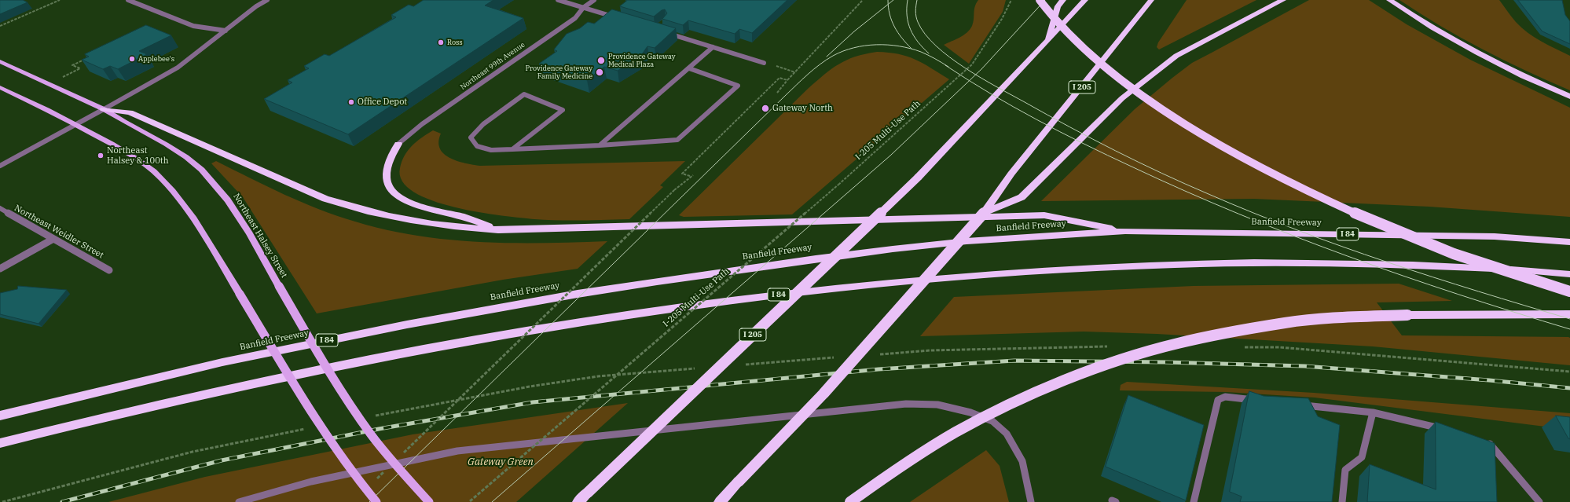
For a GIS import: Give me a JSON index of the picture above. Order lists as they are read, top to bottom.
{
  "streets": {
    "highway": ["I 205", "Banfield Freeway", "I 84"],
    "main road": ["Northeast Halsey Street"],
    "street": ["Northeast 99th Avenue", "Northeast Weidler Street"],
    "path": ["I-205 Multi-Use Path"]
  },
  "parks": ["Gateway Green"],
  "places": [
    "Ross",
    "Applebee's",
    "Providence Gateway Medical Plaza",
    "Providence Gateway Family Medicine",
    "Office Depot",
    "Gateway North",
    "Northeast Halsey & 100th"
  ]
}
